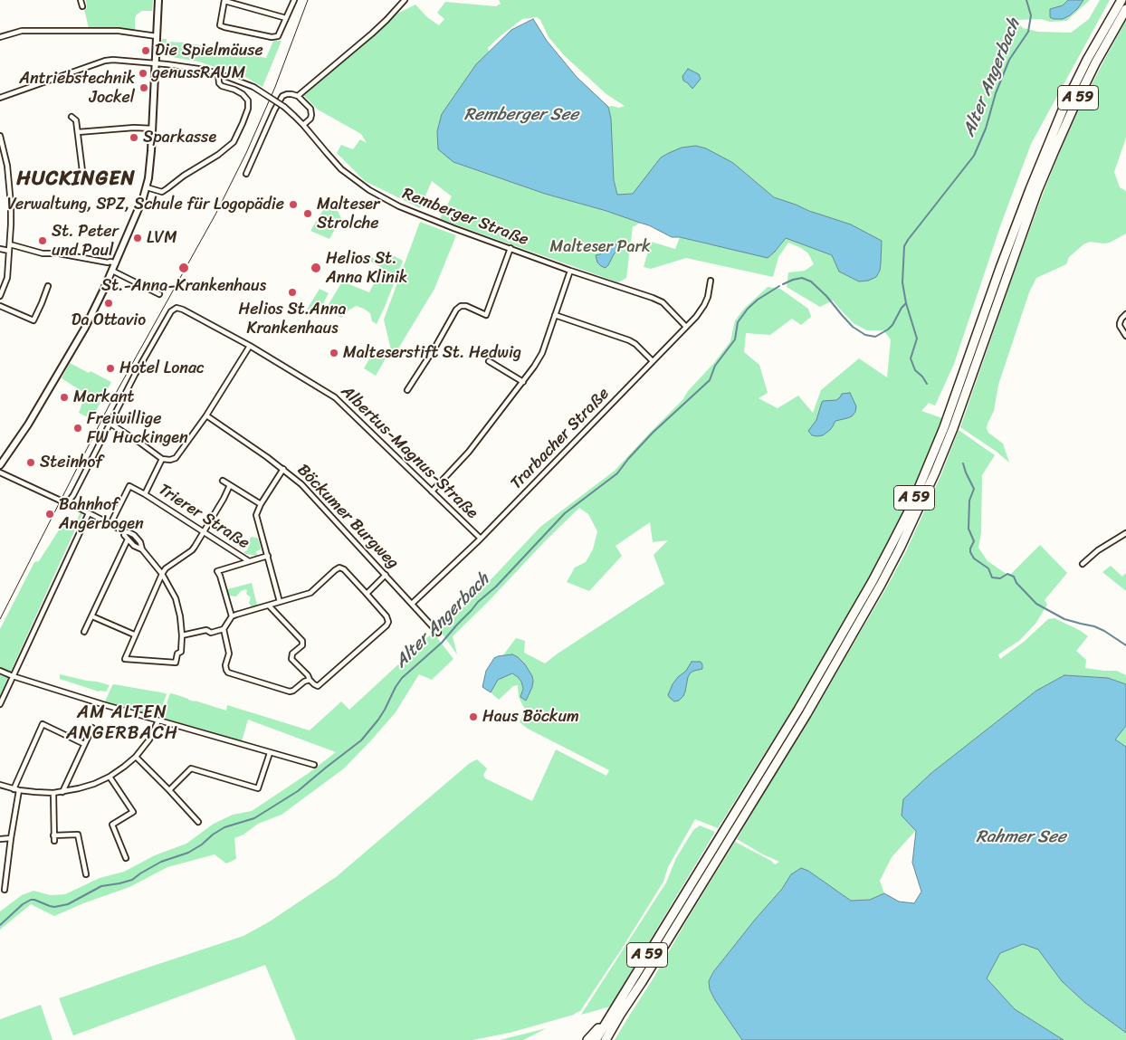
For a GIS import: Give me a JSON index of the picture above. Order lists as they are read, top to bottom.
{
  "streets": {
    "highway": ["A 59"],
    "street": [
      "Remberger Straße",
      "Trarbacher Straße",
      "Albertus-Magnus-Straße",
      "Trierer Straße",
      "Böckumer Burgweg"
    ]
  },
  "crossings": [
    ["Remberger Straße", "Trarbacher Straße"],
    ["Trarbacher Straße", "Albertus-Magnus-Straße"],
    ["Trarbacher Straße", "Böckumer Burgweg"]
  ],
  "districts": ["HUCKINGEN", "AM ALTEN ANGERBACH"],
  "water": ["Alter Angerbach", "Remberger See", "Rahmer See"],
  "parks": ["Malteser Park"],
  "places": [
    "Die Spielmäuse",
    "genussRAUM",
    "Antriebstechnik Jockel",
    "Sparkasse",
    "Verwaltung, SPZ, Schule für Logopädie",
    "Malteser Strolche",
    "LVM",
    "St. Peter und Paul",
    "St.-Anna-Krankenhaus",
    "Helios St. Anna Klinik",
    "Helios St.Anna Krankenhaus",
    "Da Ottavio",
    "Malteserstift St. Hedwig",
    "Hotel Lonac",
    "Markant",
    "Freiwillige FW Huckingen",
    "Steinhof",
    "Bahnhof Angerbogen",
    "Haus Böckum"
  ]
}
